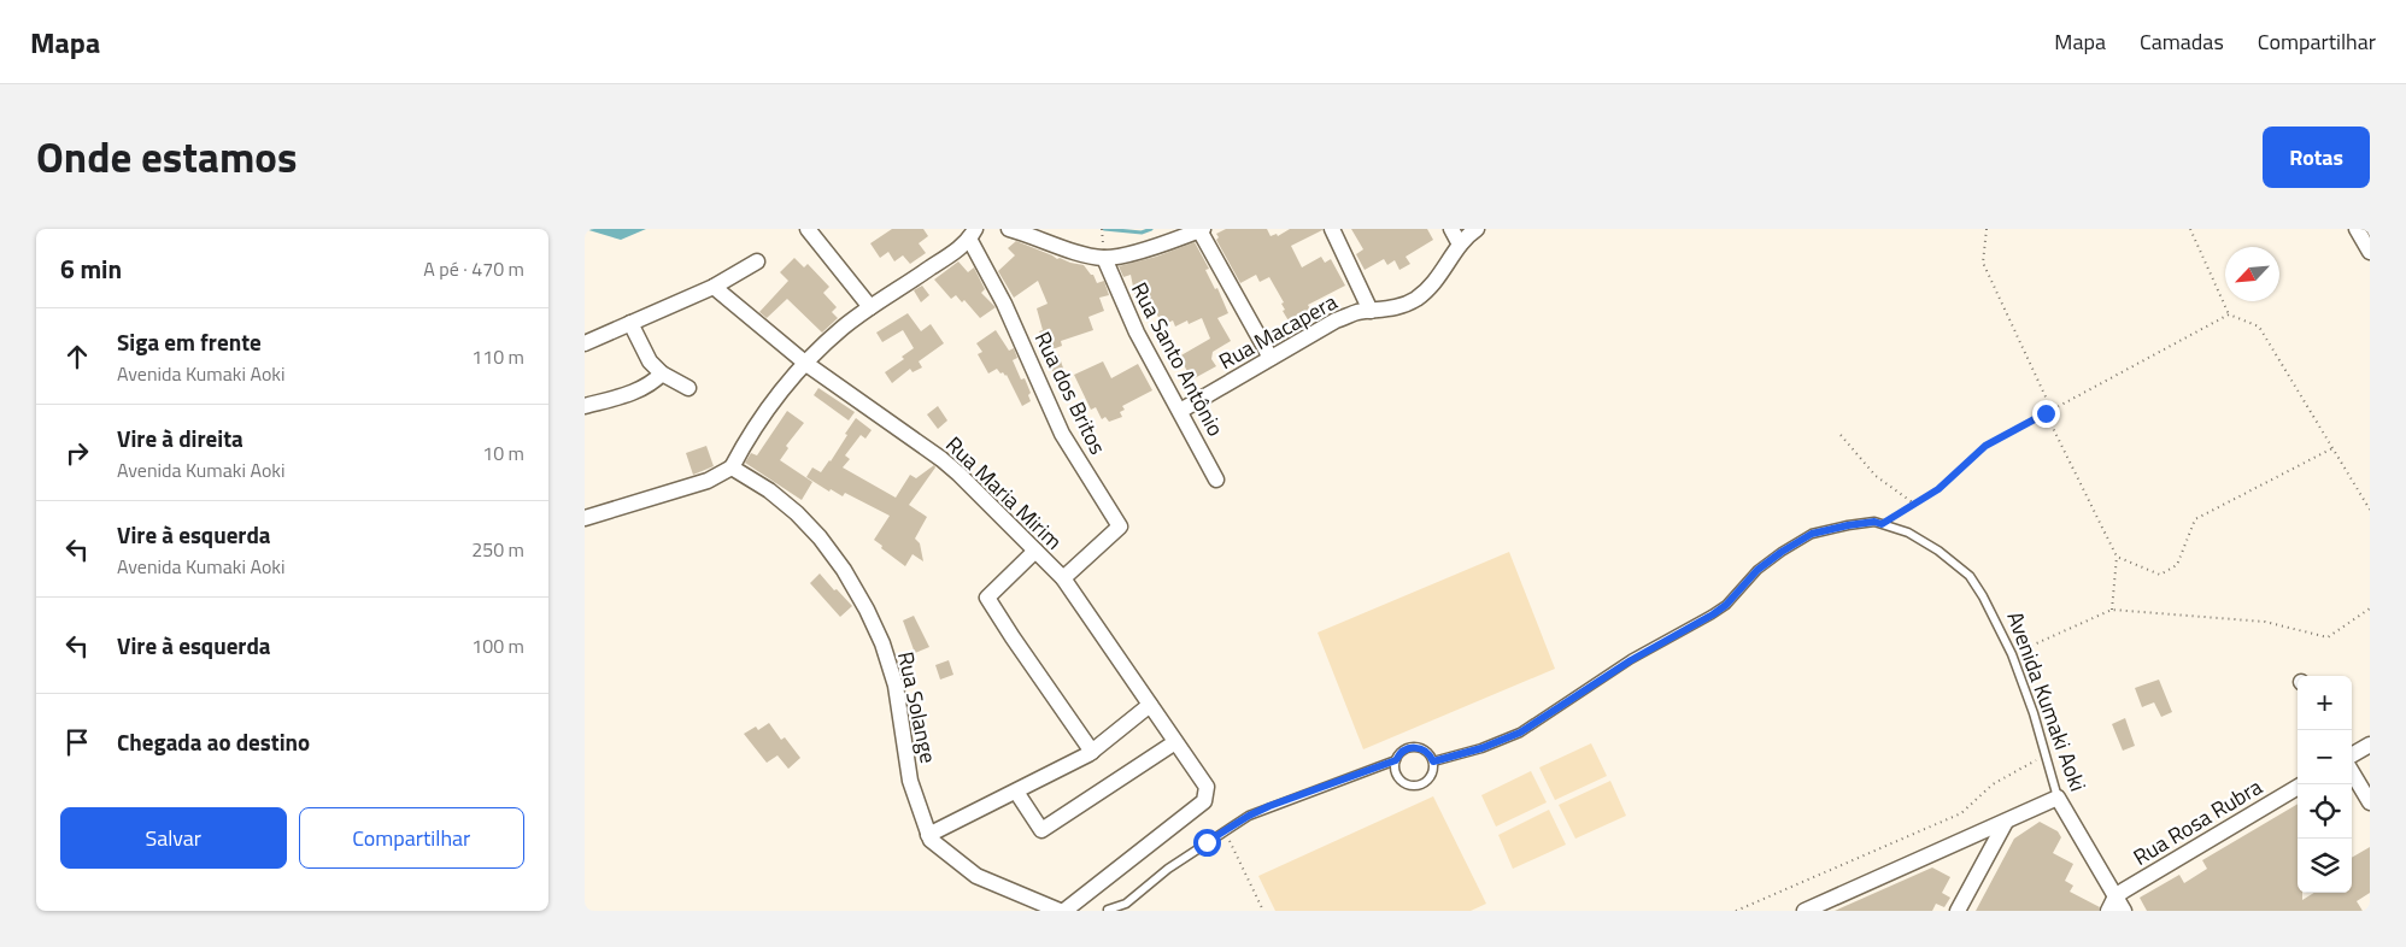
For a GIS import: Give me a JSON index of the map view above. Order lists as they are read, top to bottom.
{
  "streets": {
    "street": [
      "Rua Macapera",
      "Rua Santo Antônio",
      "Rua dos Britos",
      "Rua Maria Mirim",
      "Avenida Kumaki Aoki",
      "Rua Solange",
      "Rua Rosa Rubra"
    ]
  },
  "crossings": [
    ["Rua Macapera", "Rua Santo Antônio"],
    ["Rua dos Britos", "Rua Maria Mirim"],
    ["Avenida Kumaki Aoki", "Rua Rosa Rubra"]
  ],
  "north": "bottom left",
  "page": {
    "header": "Mapa",
    "nav": ["Mapa", "Camadas", "Compartilhar"],
    "title": "Onde estamos",
    "buttons": [
      "Rotas",
      ["Salvar", "Compartilhar"]
    ],
    "heading": ["6 min", "A pé · 470 m"],
    "list": [
      ["Siga em frente", "Avenida Kumaki Aoki", "110 m"],
      ["Vire à direita", "Avenida Kumaki Aoki", "10 m"],
      ["Vire à esquerda", "Avenida Kumaki Aoki", "250 m"],
      ["Vire à esquerda", "100 m"],
      "Chegada ao destino"
    ],
    "map_buttons": ["+", "−"]
  }
}
